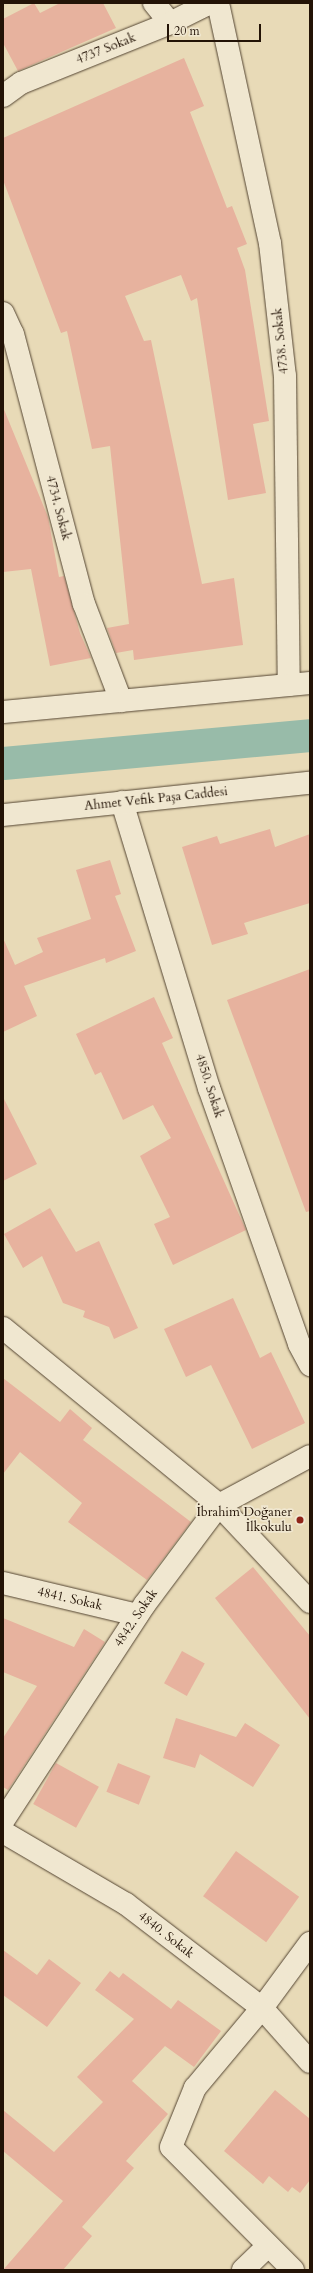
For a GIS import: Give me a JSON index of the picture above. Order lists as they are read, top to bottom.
{
  "streets": {
    "street": [
      "4737 Sokak",
      "4738. Sokak",
      "4734. Sokak",
      "Ahmet Vefik Paşa Caddesi",
      "4850. Sokak",
      "4841. Sokak",
      "4842. Sokak",
      "4840. Sokak"
    ]
  },
  "crossings": [
    ["Ahmet Vefik Paşa Caddesi", "4850. Sokak"],
    ["4841. Sokak", "4842. Sokak"]
  ],
  "places": ["İbrahim Doğaner İlkokulu"],
  "scale_bar": "20 m"
}
